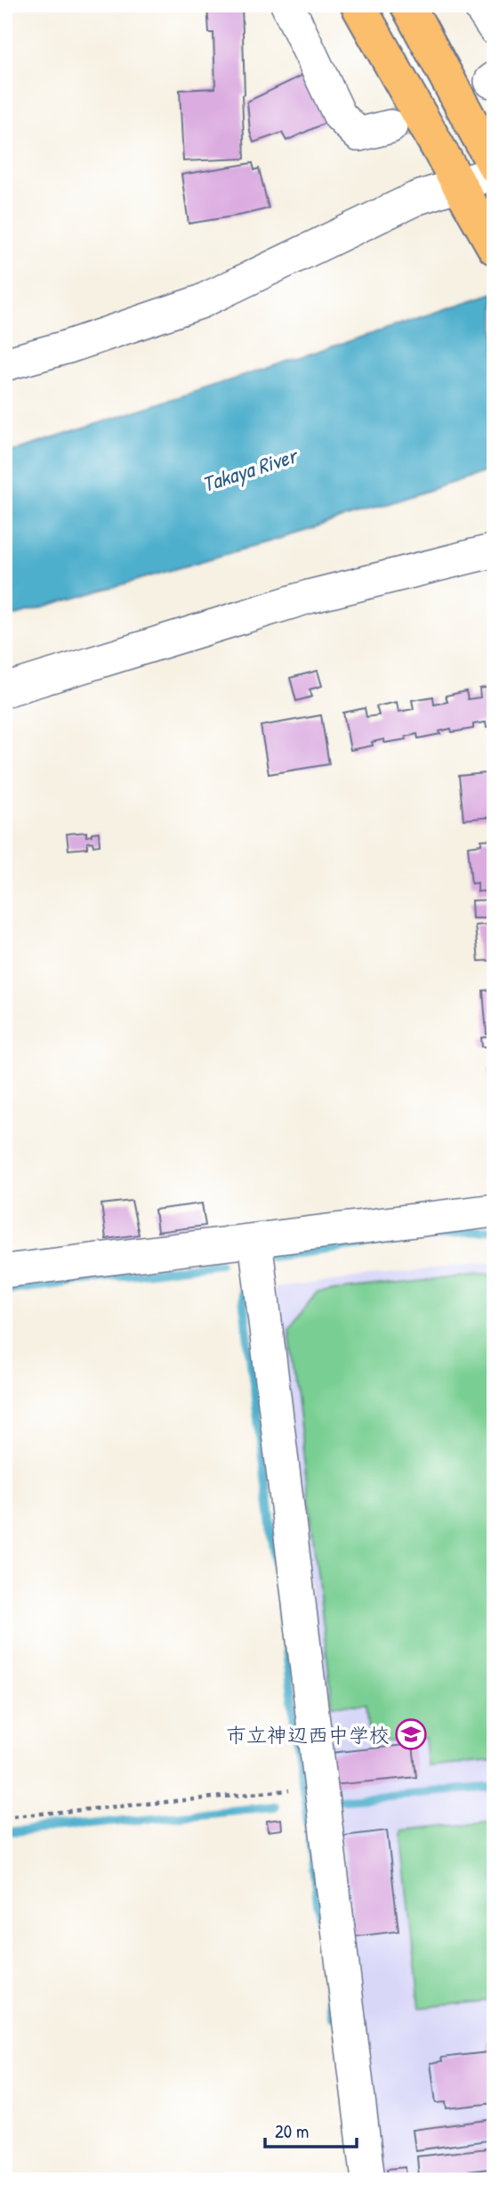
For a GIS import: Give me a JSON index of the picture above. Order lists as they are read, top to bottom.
{
  "water": ["Takaya River"],
  "places": {
    "school or university": ["市立神辺西中学校"]
  },
  "scale_bar": "20 m"
}
